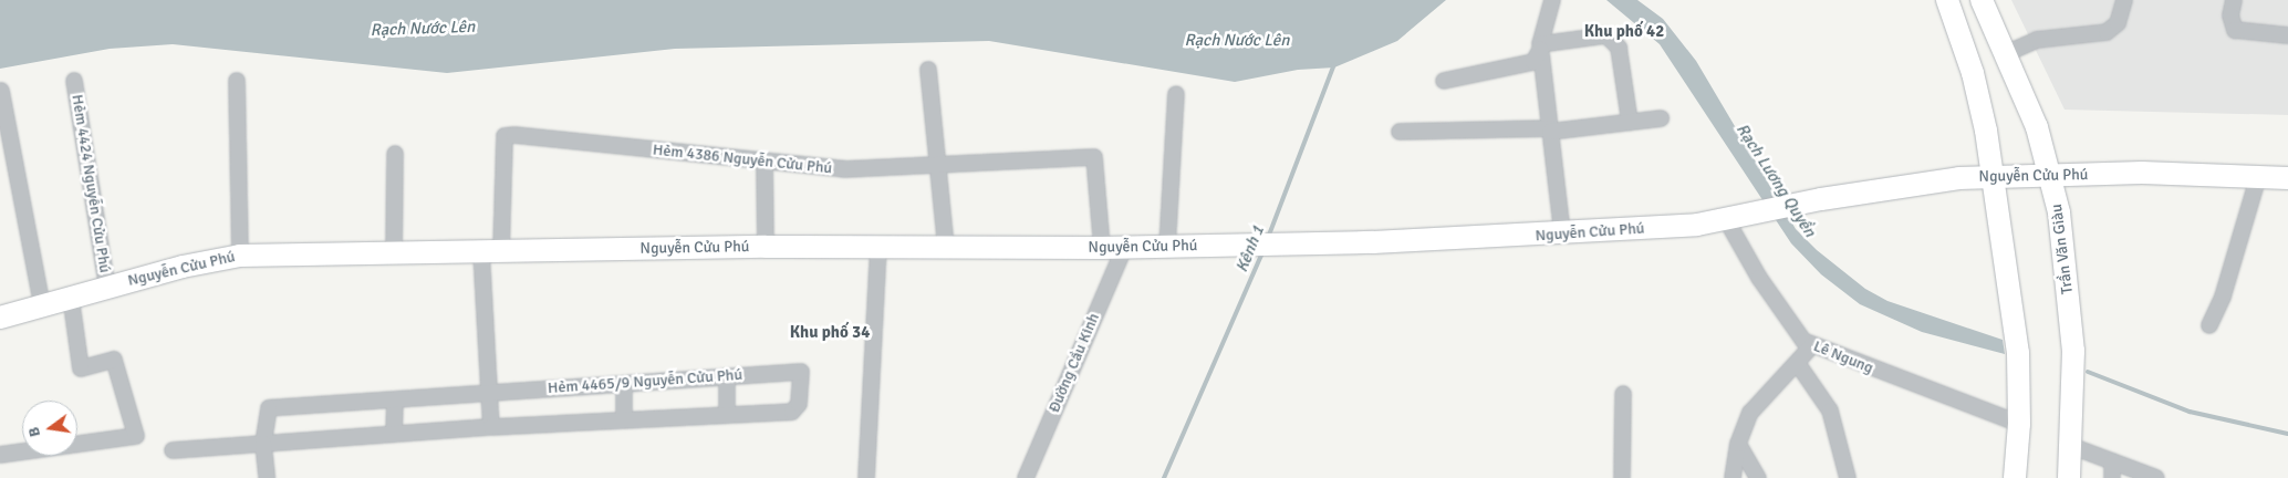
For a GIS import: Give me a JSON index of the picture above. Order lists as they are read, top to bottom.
{
  "streets": {
    "main road": ["Nguyễn Cửu Phú", "Trần Văn Giàu"],
    "street": [
      "Hẻm 4386 Nguyễn Cửu Phú",
      "Hẻm 4424 Nguyễn Cửu Phú",
      "Lê Ngung",
      "Đường Cầu Kinh",
      "Hẻm 4465/9 Nguyễn Cửu Phú"
    ]
  },
  "crossings": [
    ["Hẻm 4386 Nguyễn Cửu Phú", "Nguyễn Cửu Phú"],
    ["Nguyễn Cửu Phú", "Hẻm 4424 Nguyễn Cửu Phú"],
    ["Nguyễn Cửu Phú", "Trần Văn Giàu"],
    ["Nguyễn Cửu Phú", "Lê Ngung"],
    ["Nguyễn Cửu Phú", "Đường Cầu Kinh"]
  ],
  "districts": ["Khu phố 42", "Khu phố 34"],
  "water": ["Rạch Nước Lên", "Rạch Lương Quyền", "Kênh 1"],
  "north": "left"
}
